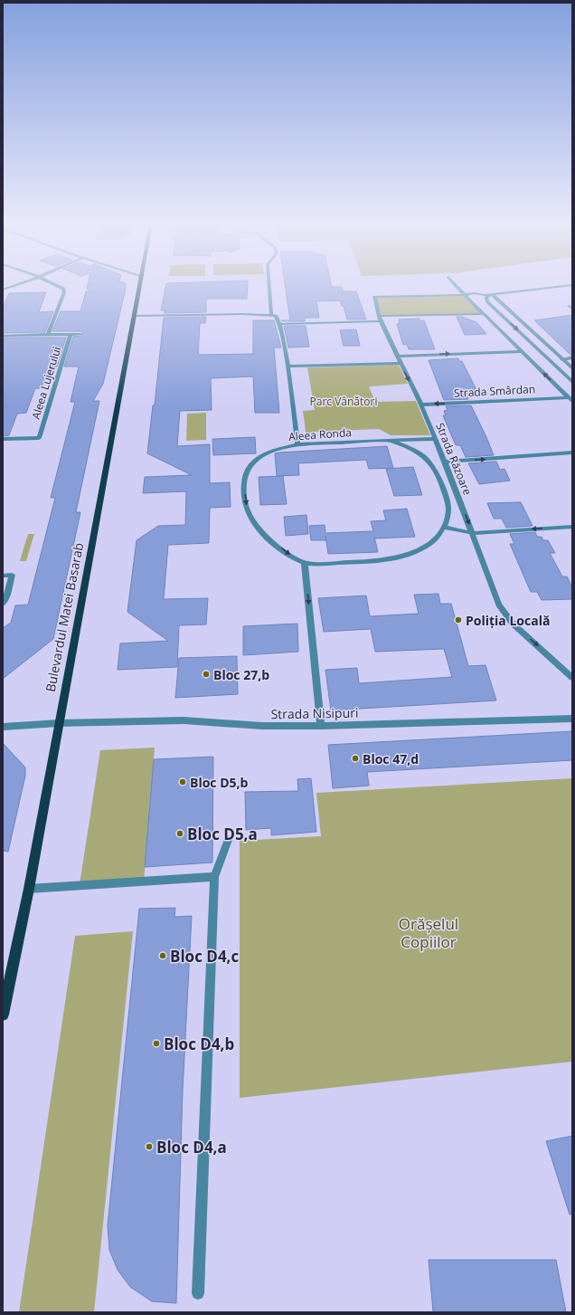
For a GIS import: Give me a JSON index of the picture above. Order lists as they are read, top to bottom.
{
  "streets": {
    "main road": ["Bulevardul Matei Basarab"],
    "street": [
      "Aleea Lujerului",
      "Strada Smârdan",
      "Aleea Ronda",
      "Strada Răzoare",
      "Strada Nisipuri"
    ]
  },
  "crossings": [
    ["Strada Smârdan", "Strada Răzoare"],
    ["Aleea Ronda", "Strada Răzoare"],
    ["Bulevardul Matei Basarab", "Strada Nisipuri"]
  ],
  "one_way": ["Strada Răzoare"],
  "parks": ["Parc Vânători", "Orășelul Copiilor"],
  "places": [
    "Poliția Locală",
    "Bloc 27,b",
    "Bloc 47,d",
    "Bloc D5,b",
    "Bloc D5,a",
    "Bloc D4,c",
    "Bloc D4,b",
    "Bloc D4,a"
  ]
}
